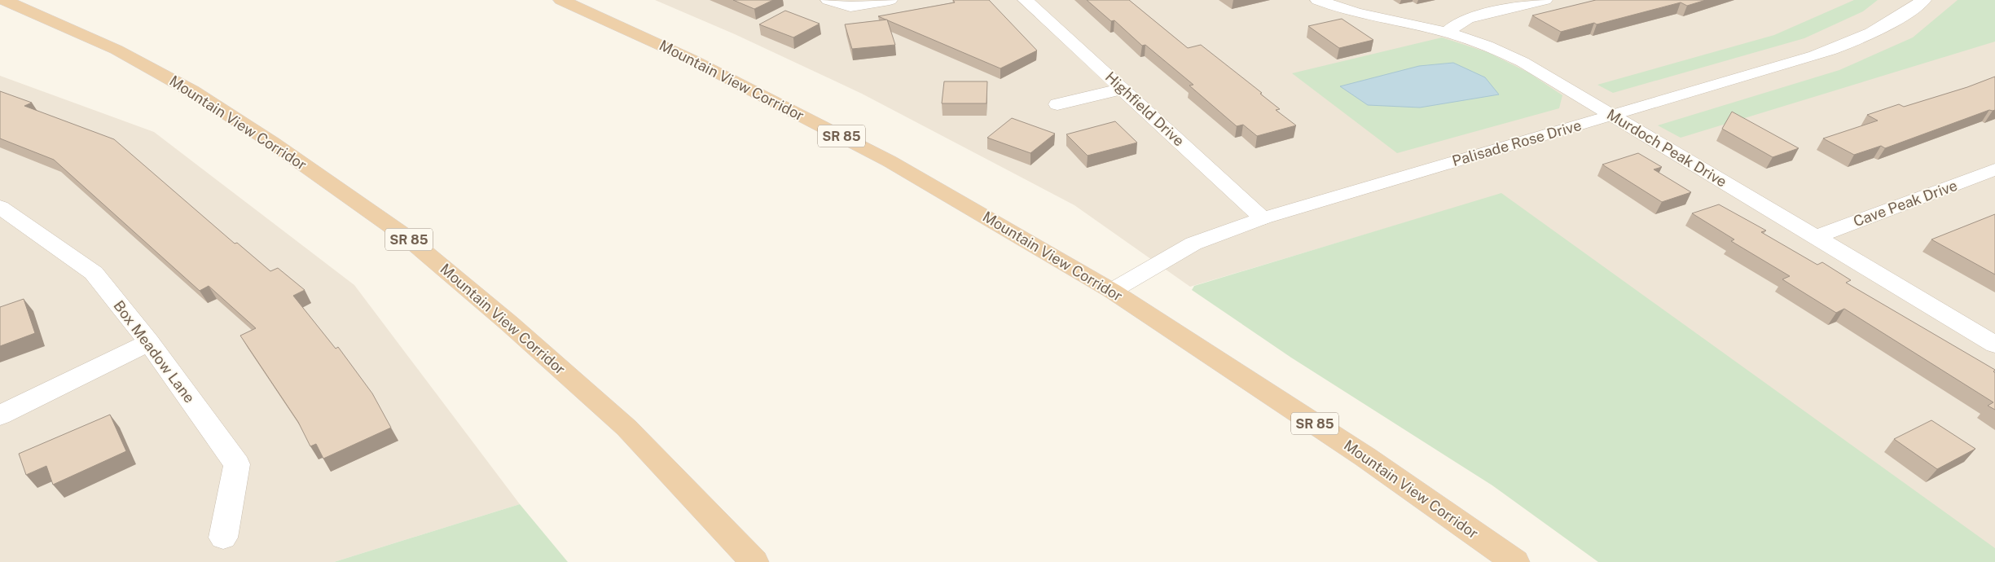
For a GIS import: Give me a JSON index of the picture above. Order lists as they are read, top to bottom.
{
  "streets": {
    "highway": ["Mountain View Corridor", "SR 85"],
    "street": [
      "Highfield Drive",
      "Palisade Rose Drive",
      "Murdoch Peak Drive",
      "Cave Peak Drive",
      "Box Meadow Lane"
    ]
  },
  "crossings": [
    ["Mountain View Corridor", "Palisade Rose Drive"],
    ["Highfield Drive", "Palisade Rose Drive"],
    ["Palisade Rose Drive", "Murdoch Peak Drive"],
    ["Murdoch Peak Drive", "Cave Peak Drive"]
  ]
}
